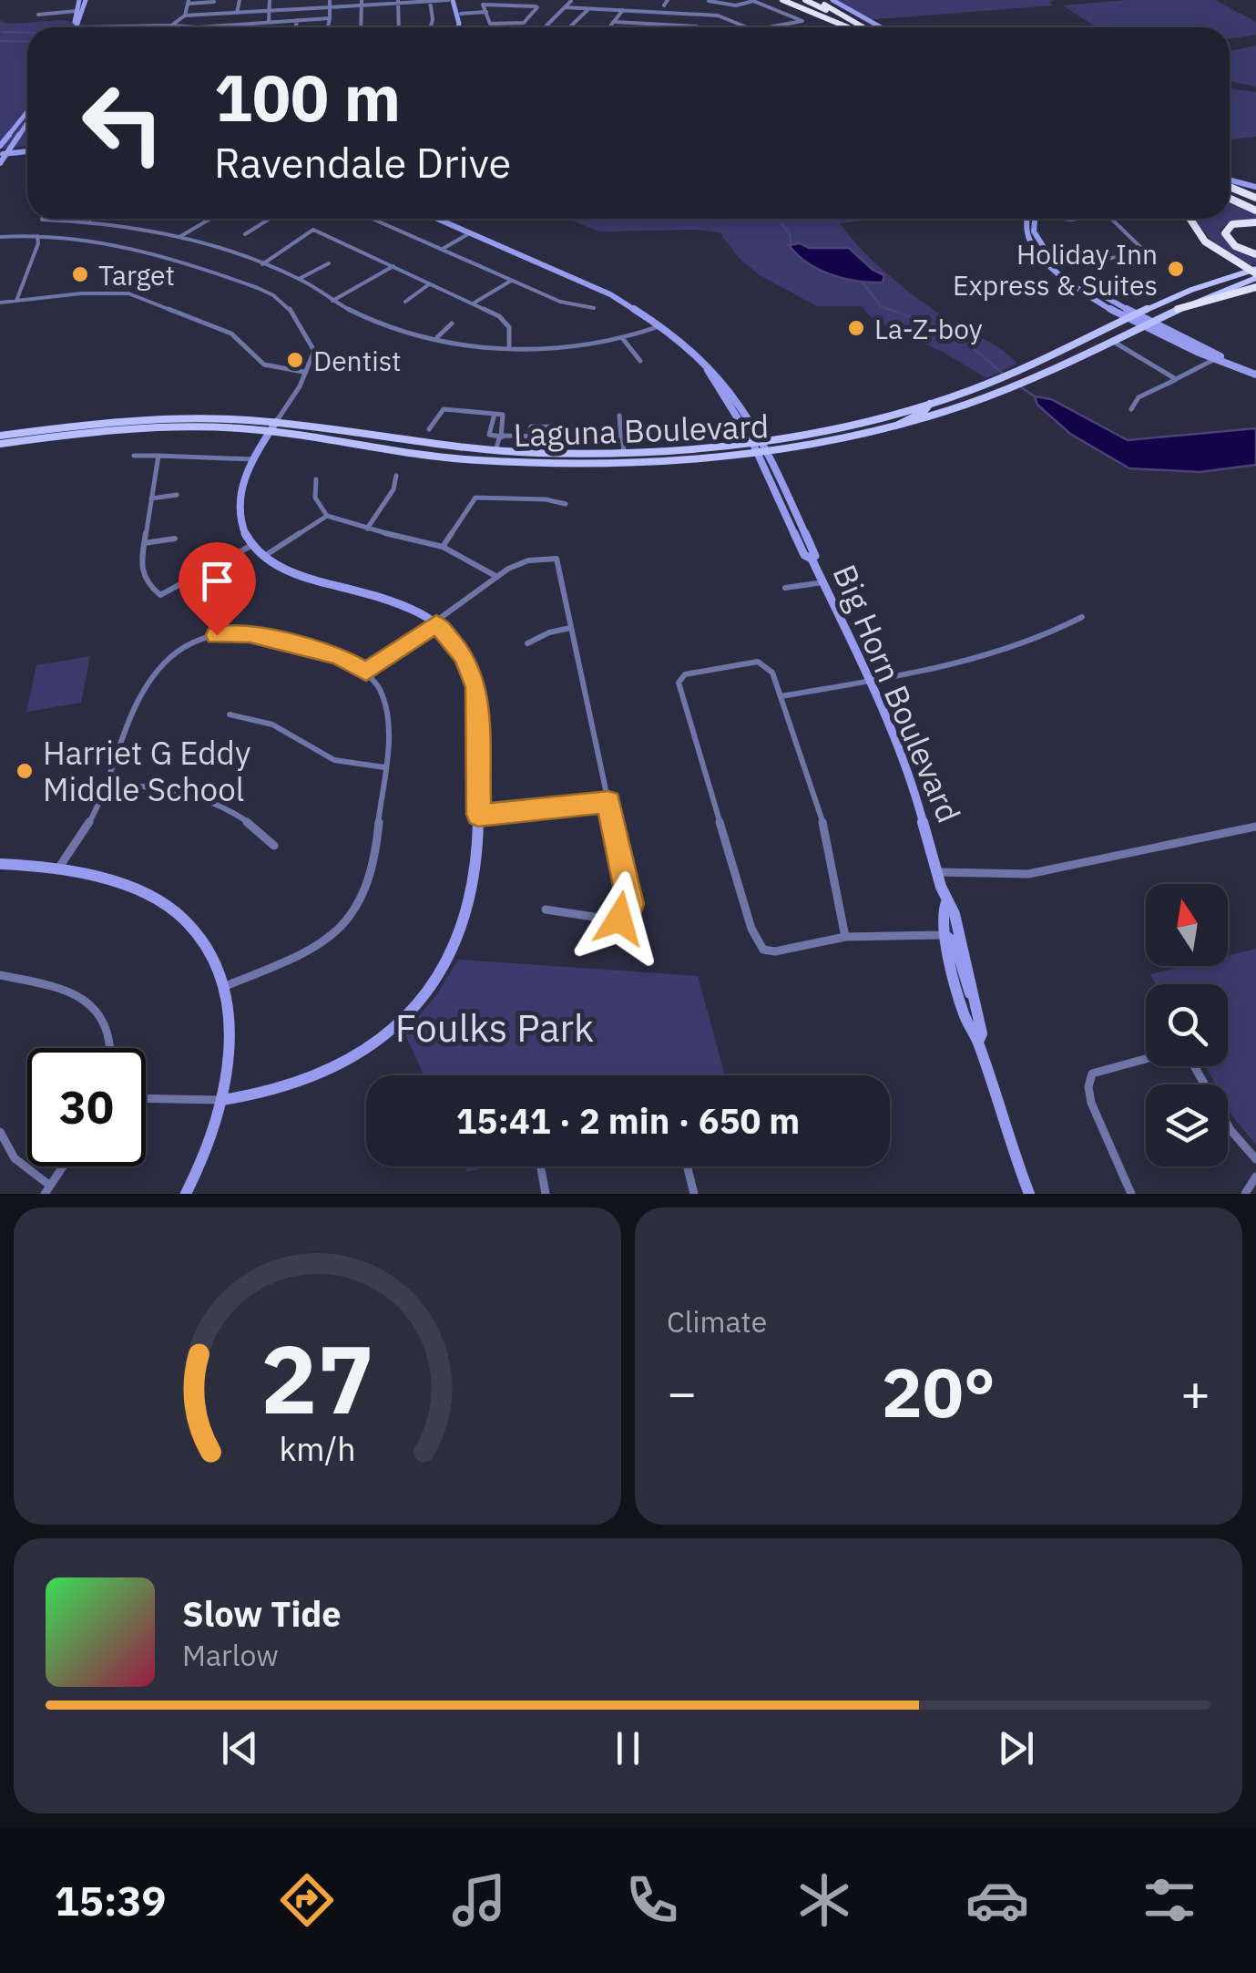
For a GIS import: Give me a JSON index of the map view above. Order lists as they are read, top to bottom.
{
  "streets": {
    "main road": ["Laguna Boulevard", "Big Horn Boulevard"]
  },
  "crossings": [
    ["Laguna Boulevard", "Big Horn Boulevard"]
  ],
  "parks": ["Foulks Park"],
  "places": [
    "Holiday Inn Express & Suites",
    "Target",
    "La-Z-boy",
    "Dentist",
    "Harriet G Eddy Middle School"
  ],
  "north": "top",
  "page": {
    "turn": ["100 m", "Ravendale Drive"],
    "limit": "30",
    "trip": "15:41 · 2 min · 650 m",
    "tile": "Climate",
    "heat": ["−", "20°", "+"],
    "song": ["Slow Tide", "Marlow"],
    "tabs": "15:39",
    "gauge": ["27", "km/h"]
  }
}
